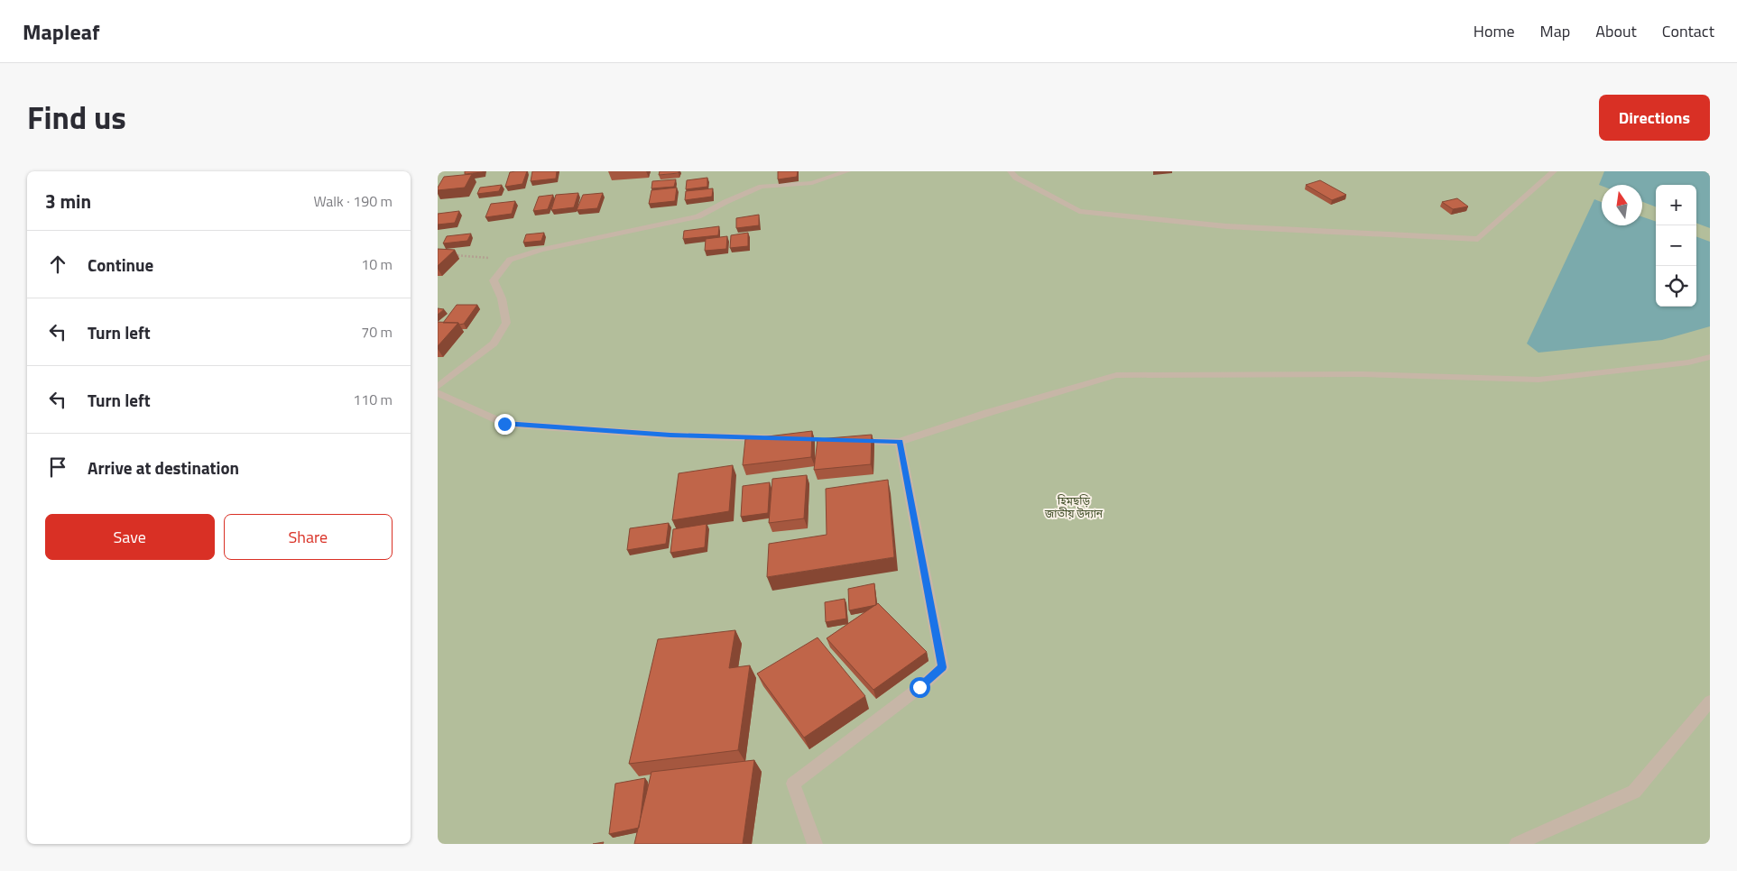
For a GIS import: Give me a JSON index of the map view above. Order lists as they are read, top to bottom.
{
  "parks": ["হিমছড়ি জাতীয় উদ্যান"],
  "north": "top",
  "page": {
    "header": "Mapleaf",
    "nav": [
      "Home",
      "Map",
      "About",
      "Contact"
    ],
    "title": "Find us",
    "buttons": [
      "Directions",
      ["Save", "Share"]
    ],
    "heading": ["3 min", "Walk · 190 m"],
    "map_buttons": ["+", "−"],
    "list": [
      ["Continue", "10 m"],
      ["Turn left", "70 m"],
      ["Turn left", "110 m"],
      "Arrive at destination"
    ]
  }
}
